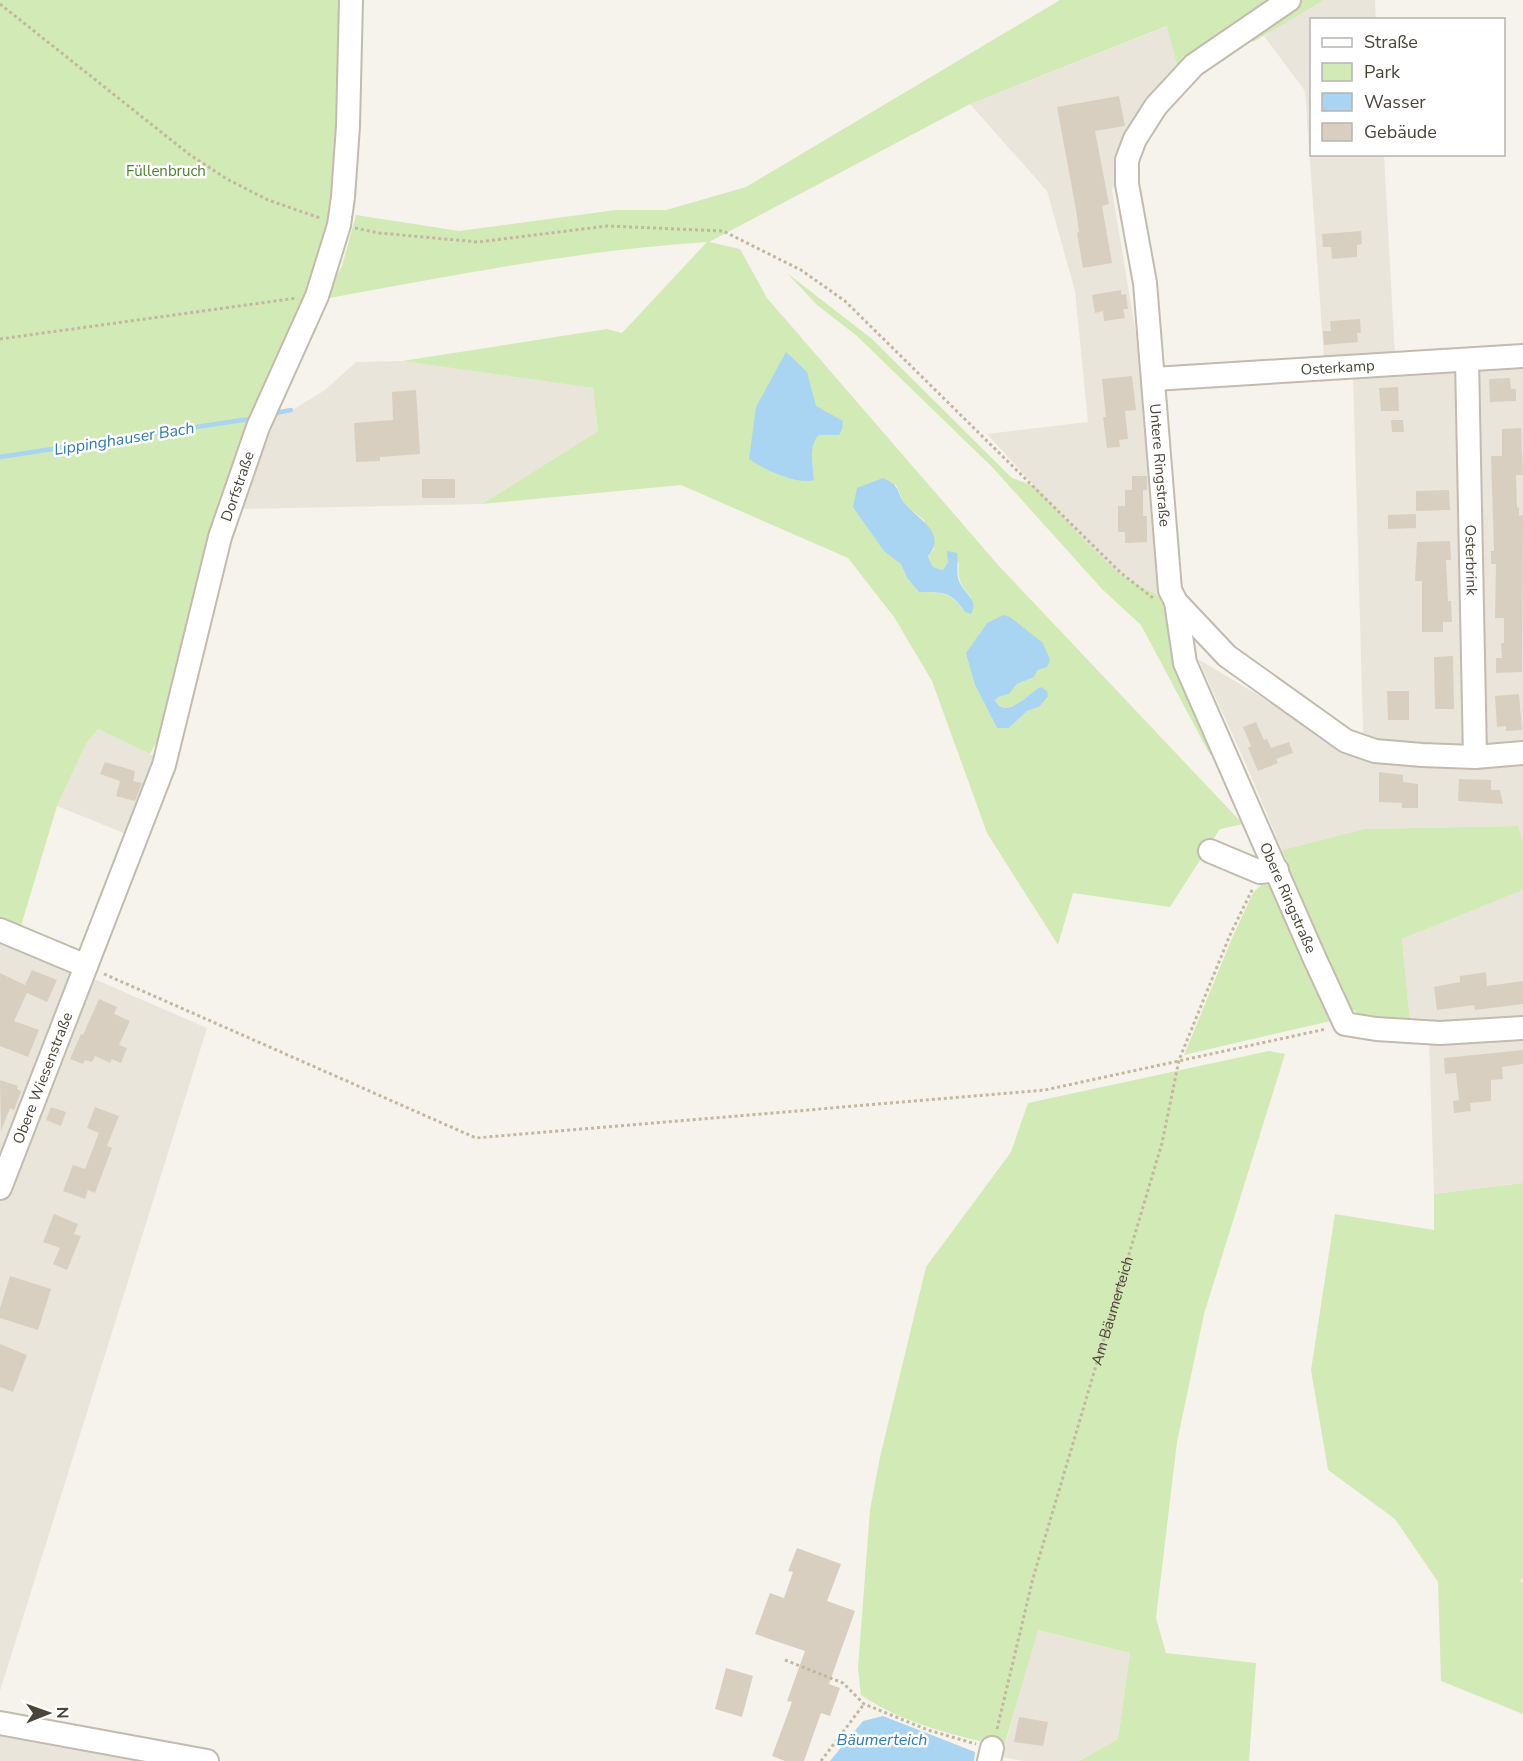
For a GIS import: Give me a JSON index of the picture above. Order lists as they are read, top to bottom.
{
  "streets": {
    "street": [
      "Osterkamp",
      "Untere Ringstraße",
      "Dorfstraße",
      "Osterbrink",
      "Obere Ringstraße",
      "Obere Wiesenstraße"
    ],
    "path": ["Am Bäumerteich"]
  },
  "crossings": [
    ["Osterkamp", "Untere Ringstraße"],
    ["Osterkamp", "Osterbrink"],
    ["Untere Ringstraße", "Osterbrink"],
    ["Untere Ringstraße", "Obere Ringstraße"],
    ["Dorfstraße", "Obere Wiesenstraße"],
    ["Obere Ringstraße", "Am Bäumerteich"]
  ],
  "water": ["Lippinghauser Bach", "Bäumerteich"],
  "parks": ["Füllenbruch"],
  "legend": [
    "Straße",
    "Park",
    "Wasser",
    "Gebäude"
  ],
  "north": "right"
}
